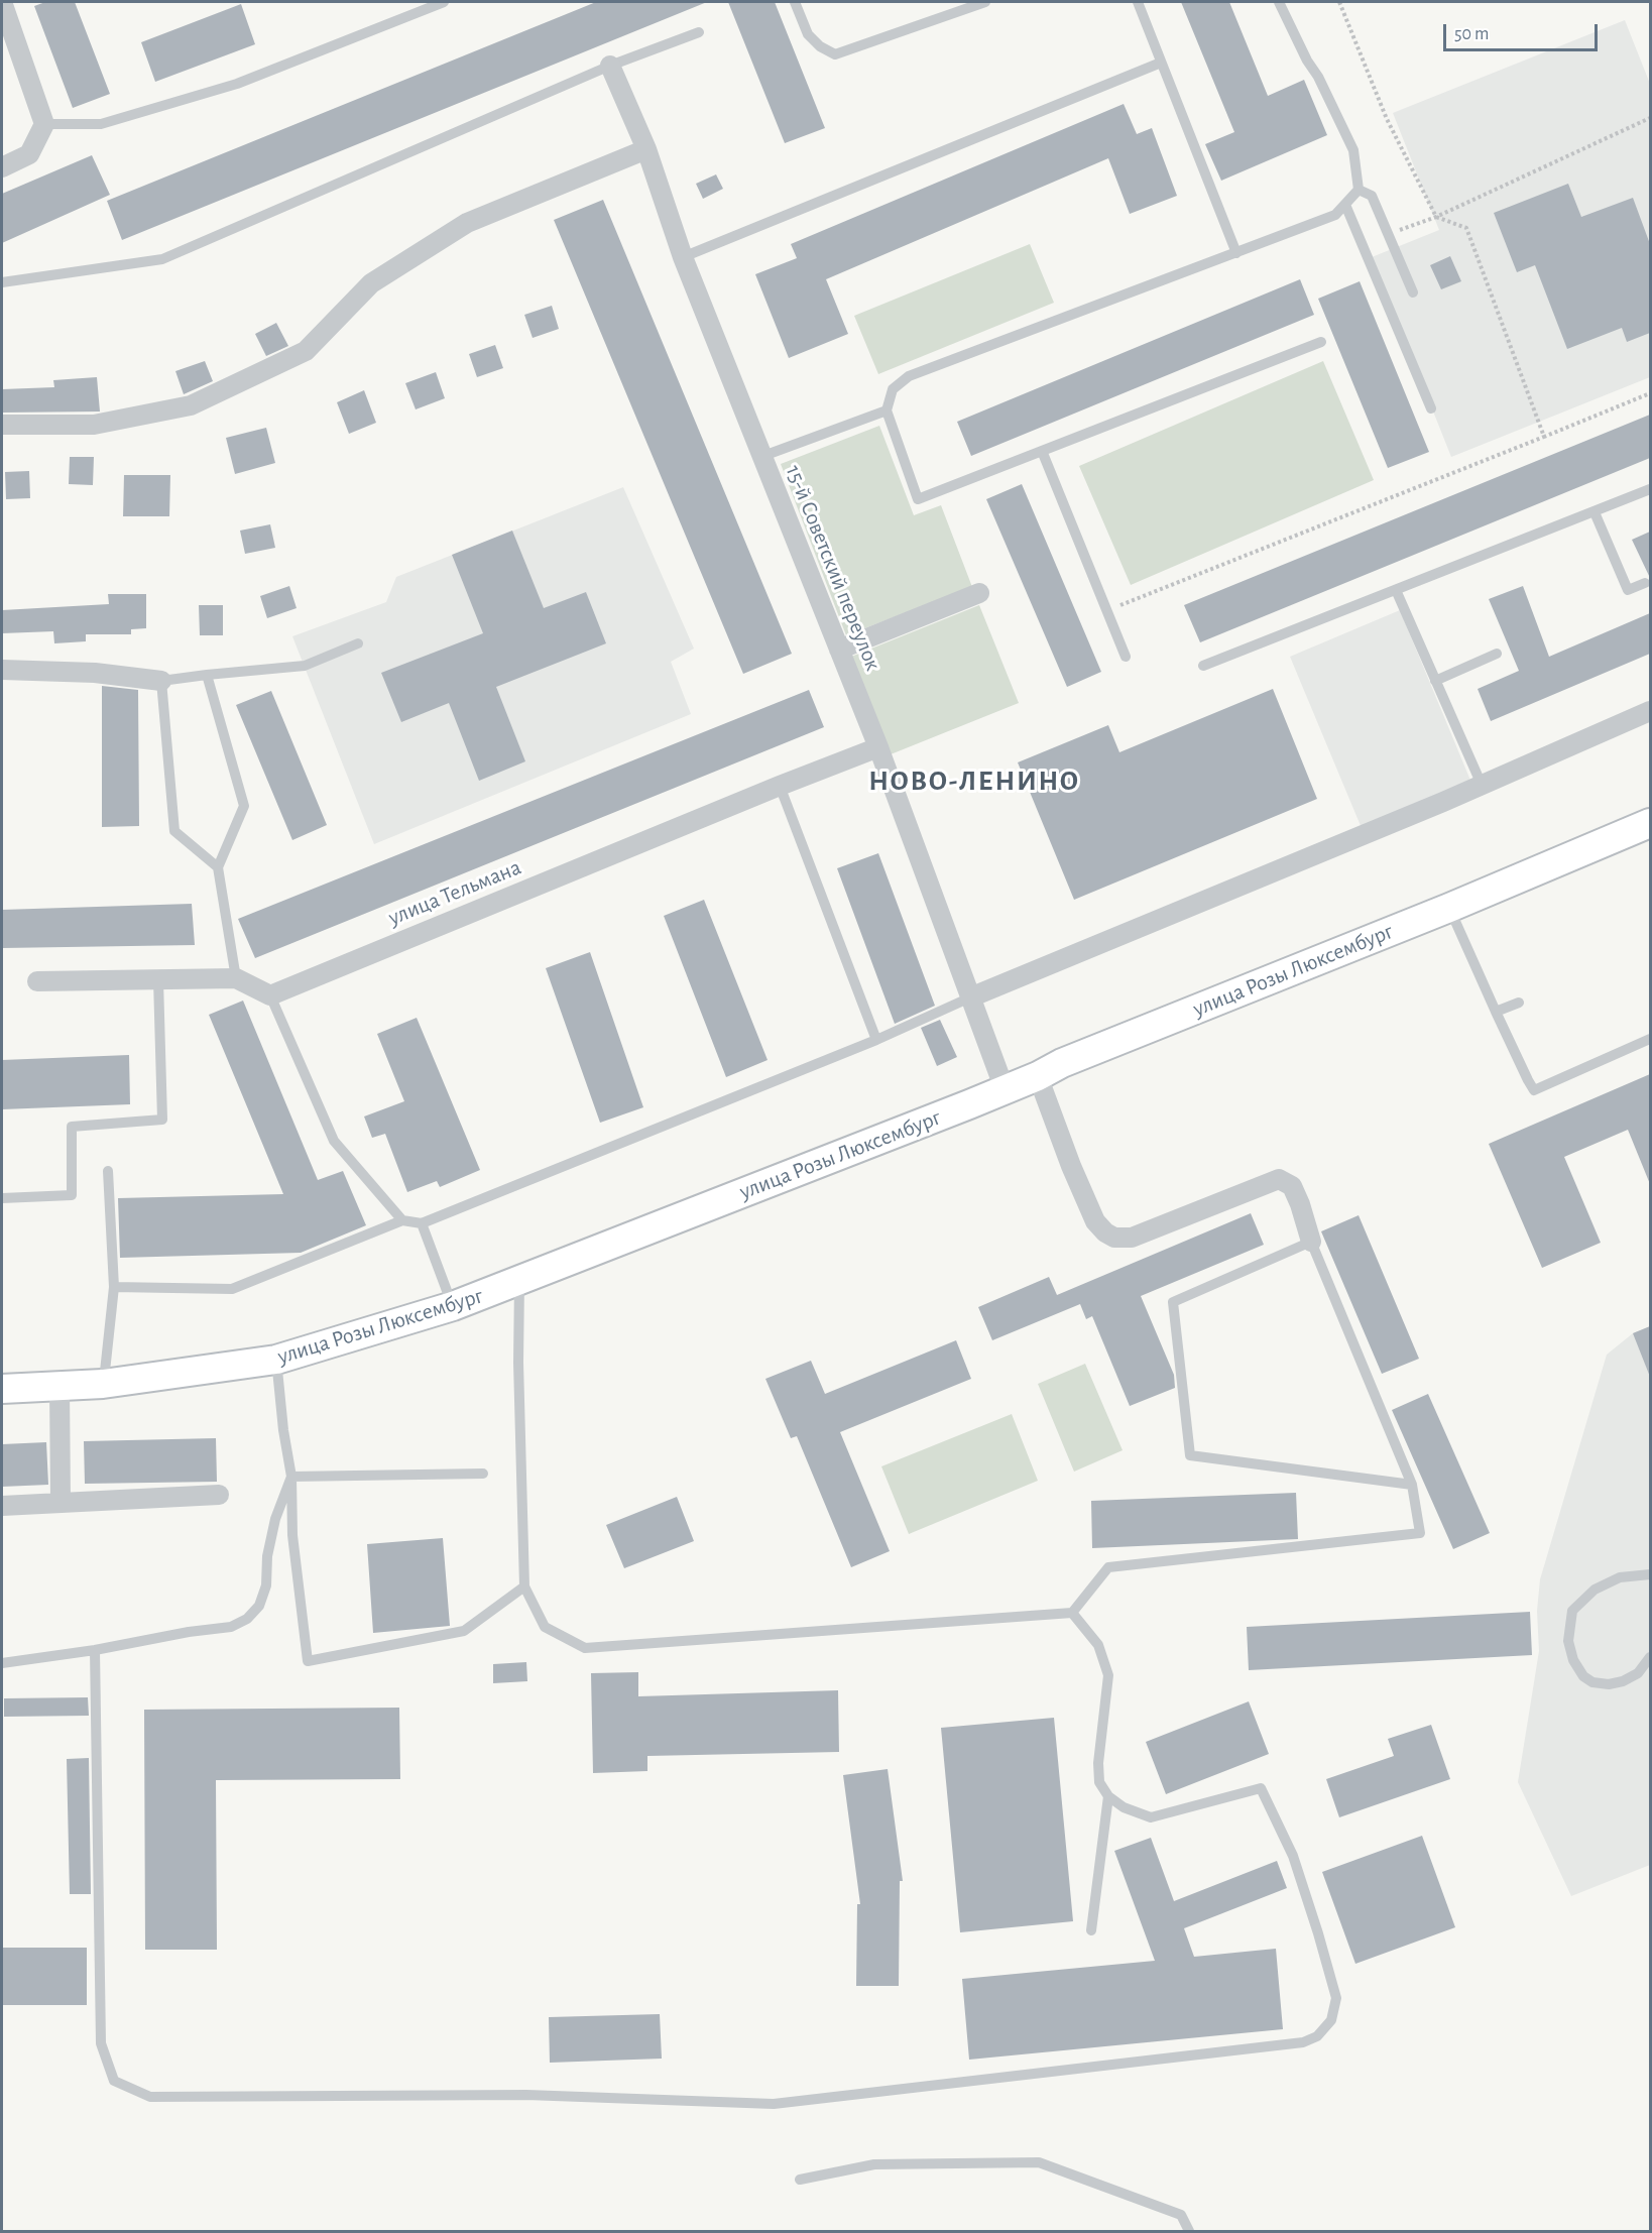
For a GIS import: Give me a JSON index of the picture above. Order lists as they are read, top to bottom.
{
  "streets": {
    "main road": ["улица Розы Люксембург"],
    "street": ["15-й Советский переулок", "улица Тельмана"]
  },
  "crossings": [
    ["15-й Советский переулок", "улица Тельмана"],
    ["15-й Советский переулок", "улица Розы Люксембург"]
  ],
  "districts": ["НОВО-ЛЕНИНО"],
  "scale_bar": "50 m"
}
